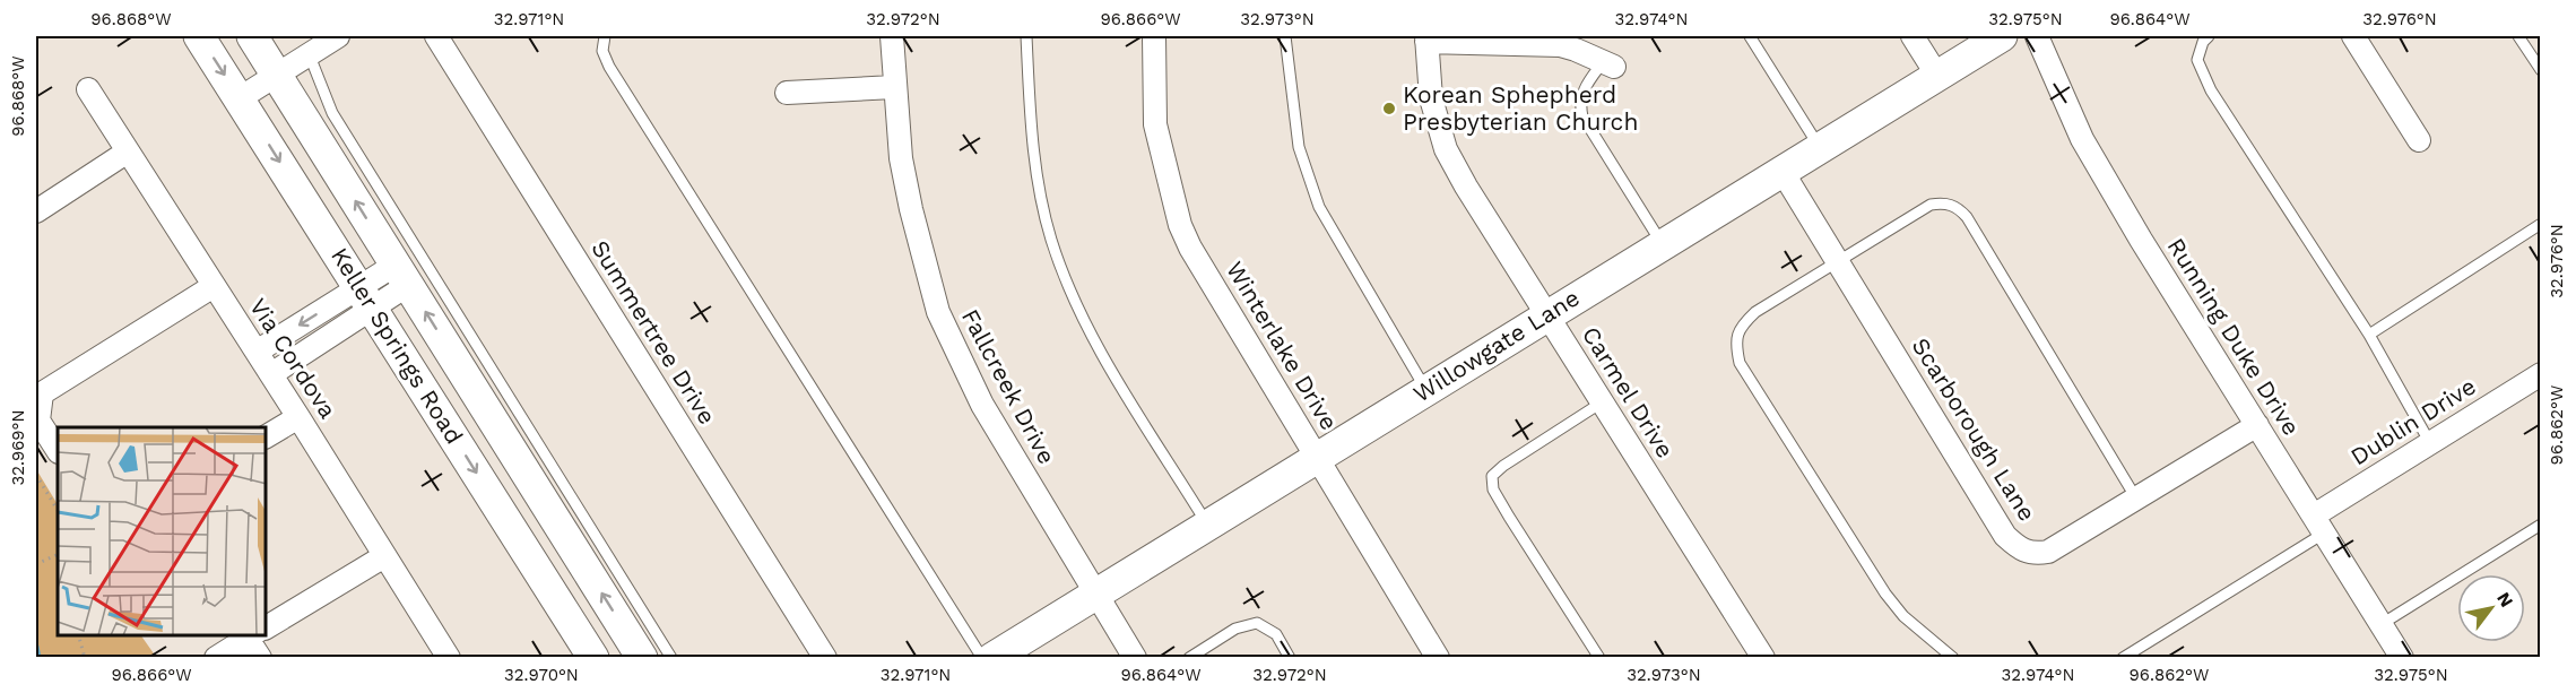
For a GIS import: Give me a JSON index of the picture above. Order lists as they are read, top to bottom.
{
  "streets": {
    "main road": ["Keller Springs Road", "Willowgate Lane"],
    "street": [
      "Summertree Drive",
      "Running Duke Drive",
      "Winterlake Drive",
      "Via Cordova",
      "Fallcreek Drive",
      "Carmel Drive",
      "Dublin Drive",
      "Scarborough Lane"
    ]
  },
  "crossings": [
    ["Running Duke Drive", "Dublin Drive"],
    ["Running Duke Drive", "Scarborough Lane"],
    ["Winterlake Drive", "Willowgate Lane"],
    ["Willowgate Lane", "Fallcreek Drive"],
    ["Willowgate Lane", "Carmel Drive"],
    ["Willowgate Lane", "Scarborough Lane"]
  ],
  "places": ["Korean Sphepherd Presbyterian Church"],
  "north": "top right",
  "coordinates": [
    "96.868°W",
    "32.971°N",
    "32.972°N",
    "96.866°W",
    "32.973°N",
    "32.974°N",
    "32.975°N",
    "96.864°W",
    "32.976°N",
    "96.862°W",
    "32.969°N",
    "32.970°N"
  ]
}
